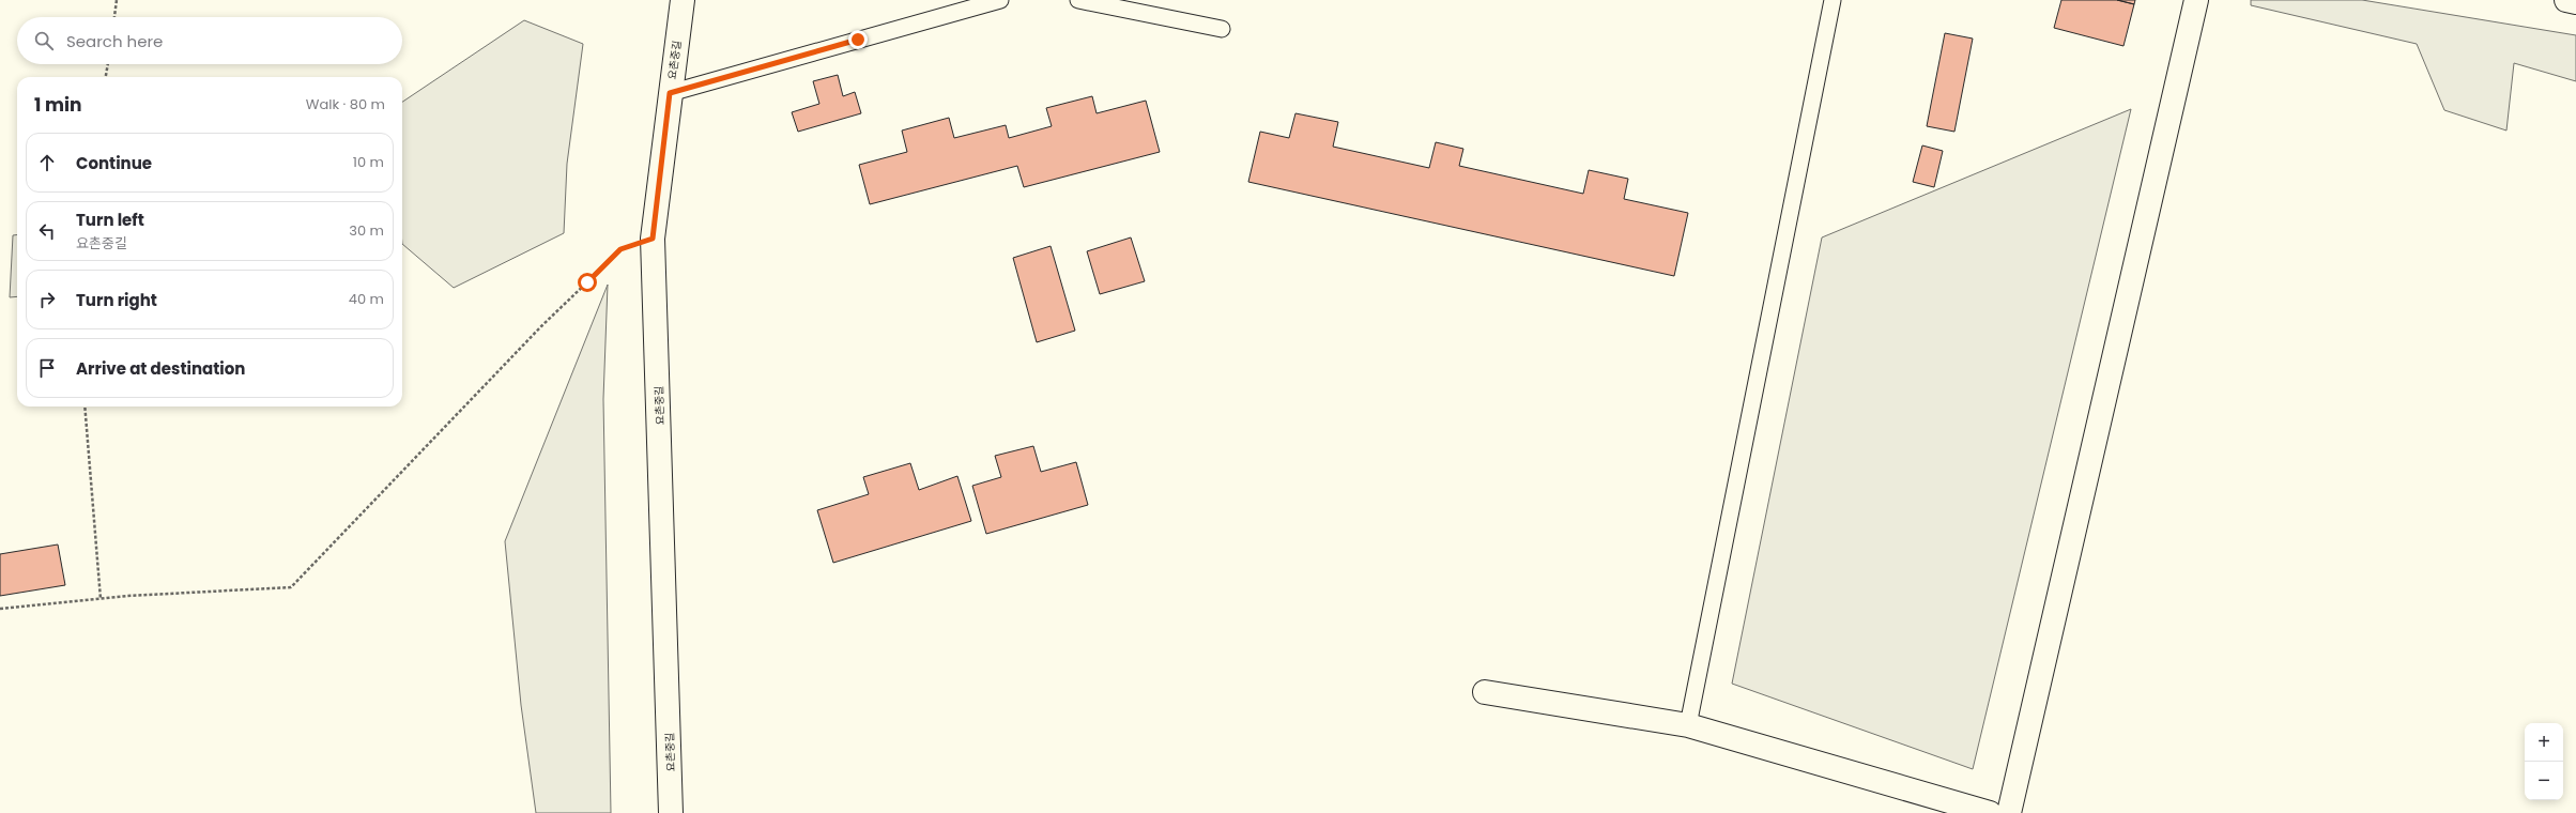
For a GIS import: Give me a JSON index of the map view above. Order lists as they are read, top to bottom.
{
  "streets": {
    "street": ["요촌중길"]
  },
  "page": {
    "search": "Search here",
    "heading": ["1 min", "Walk · 80 m"],
    "list": [
      ["Continue", "10 m"],
      ["Turn left", "요촌중길", "30 m"],
      ["Turn right", "40 m"],
      "Arrive at destination"
    ],
    "map_buttons": ["+", "−"]
  }
}
